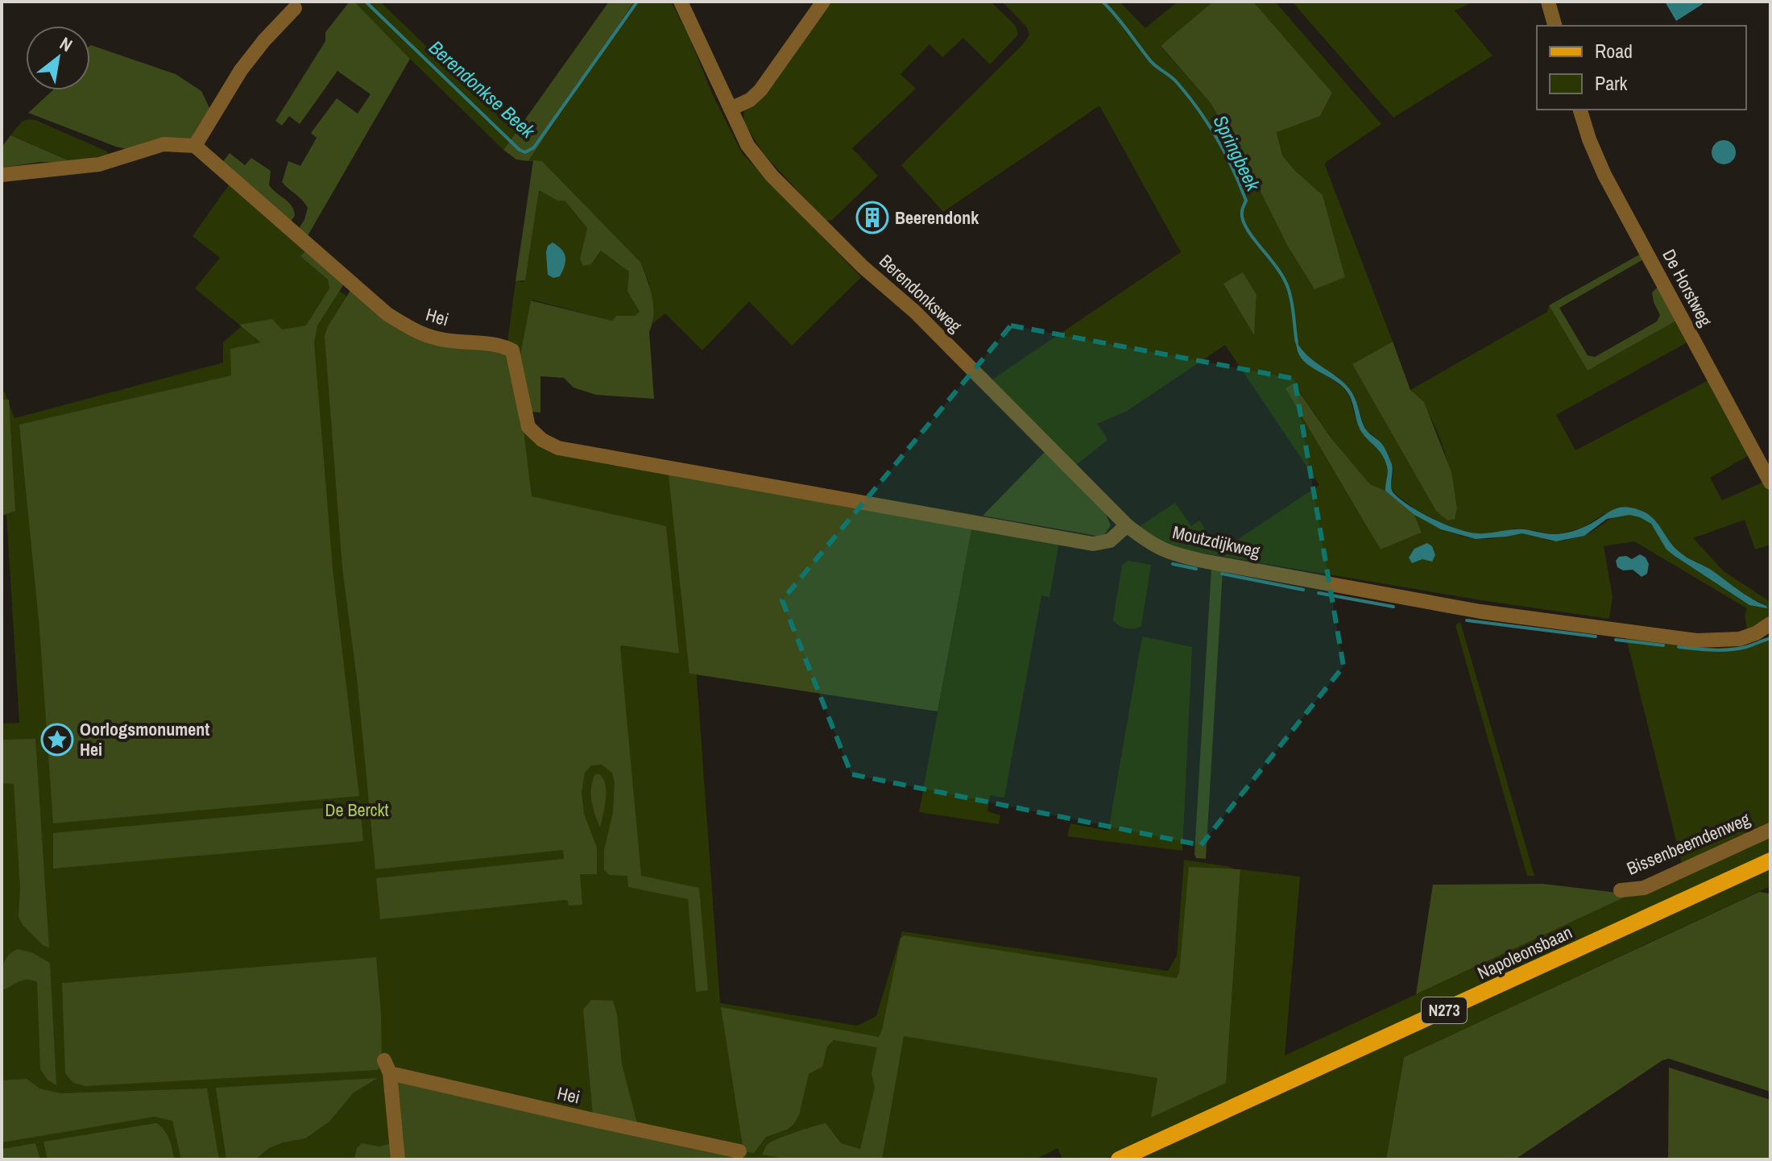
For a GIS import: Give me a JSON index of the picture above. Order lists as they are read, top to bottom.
{
  "streets": {
    "main road": ["Napoleonsbaan", "N273"],
    "street": [
      "De Horstweg",
      "Berendonksweg",
      "Hei",
      "Moutzdijkweg",
      "Bissenbeemdenweg"
    ]
  },
  "crossings": [
    ["Berendonksweg", "Hei"],
    ["Berendonksweg", "Moutzdijkweg"],
    ["Hei", "Moutzdijkweg"]
  ],
  "water": ["Berendonkse Beek", "Springbeek"],
  "parks": ["De Berckt"],
  "places": {
    "building": ["Beerendonk"],
    "place": ["Oorlogsmonument Hei"]
  },
  "legend": ["Road", "Park"],
  "north": "top right"
}
